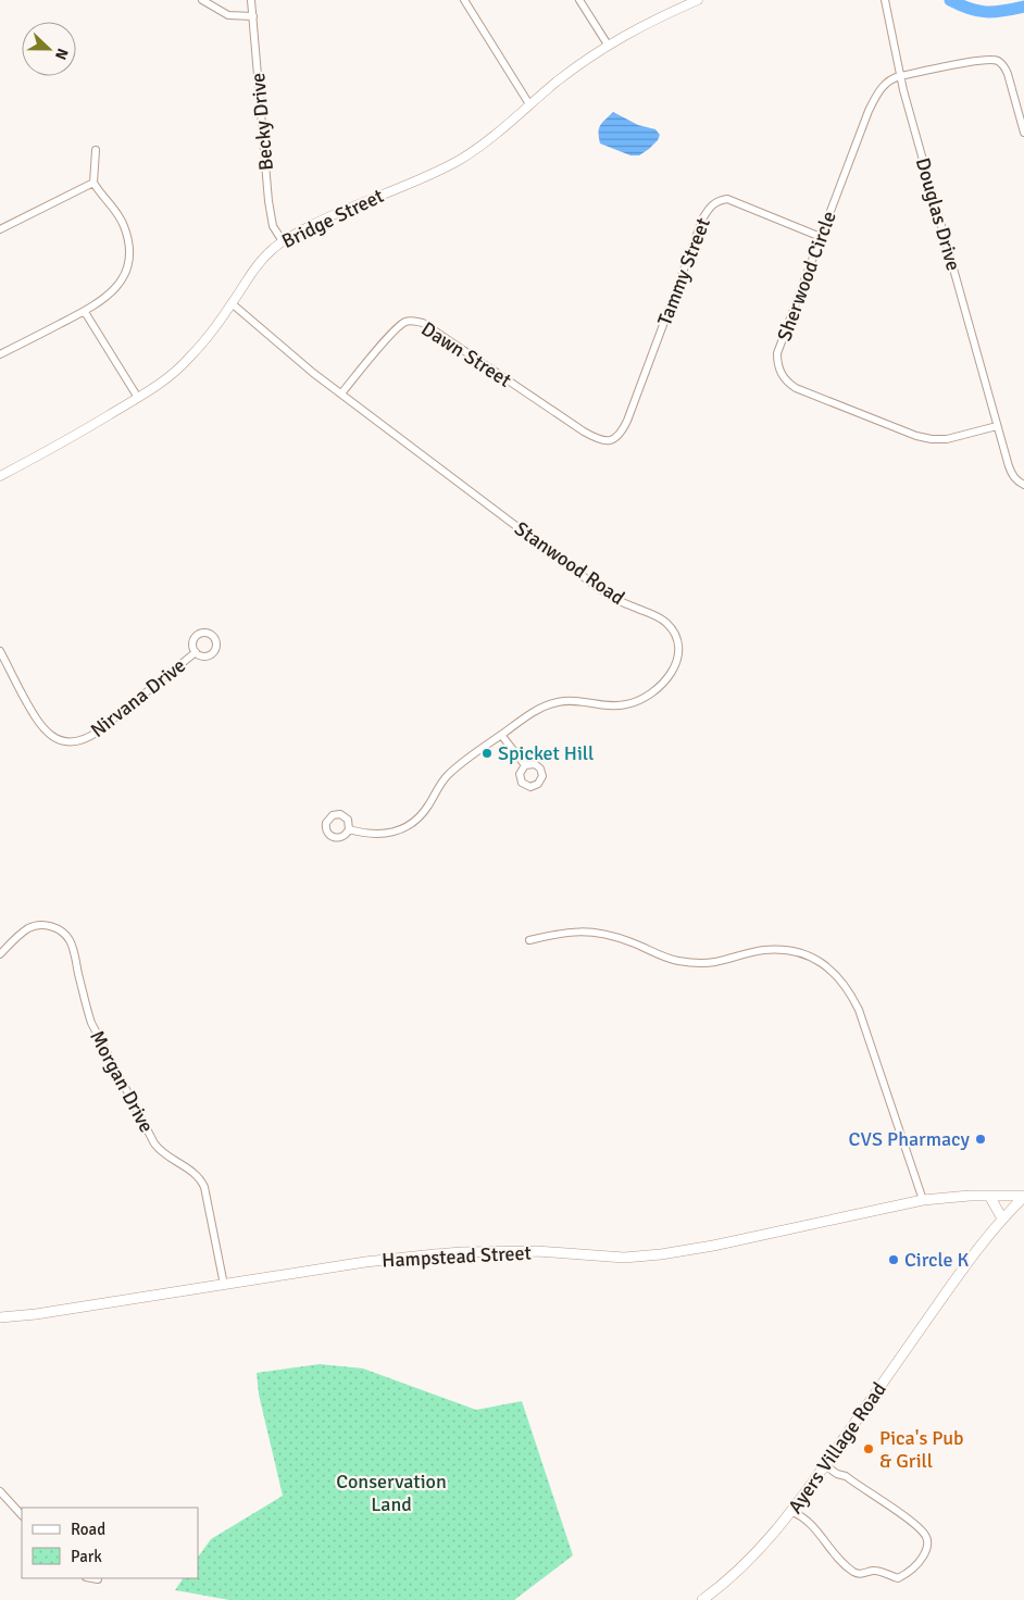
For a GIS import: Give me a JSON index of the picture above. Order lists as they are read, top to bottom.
{
  "streets": {
    "main road": ["Hampstead Street", "Ayers Village Road"],
    "street": [
      "Becky Drive",
      "Douglas Drive",
      "Bridge Street",
      "Tammy Street",
      "Sherwood Circle",
      "Dawn Street",
      "Stanwood Road",
      "Nirvana Drive",
      "Morgan Drive"
    ]
  },
  "crossings": [
    ["Becky Drive", "Bridge Street"],
    ["Douglas Drive", "Sherwood Circle"],
    ["Bridge Street", "Stanwood Road"],
    ["Tammy Street", "Sherwood Circle"],
    ["Tammy Street", "Dawn Street"],
    ["Dawn Street", "Stanwood Road"],
    ["Morgan Drive", "Hampstead Street"],
    ["Hampstead Street", "Ayers Village Road"]
  ],
  "parks": ["Conservation Land"],
  "places": [
    "Spicket Hill",
    "CVS Pharmacy",
    "Circle K",
    "Pica's Pub & Grill"
  ],
  "legend": ["Road", "Park"],
  "north": "right"
}
